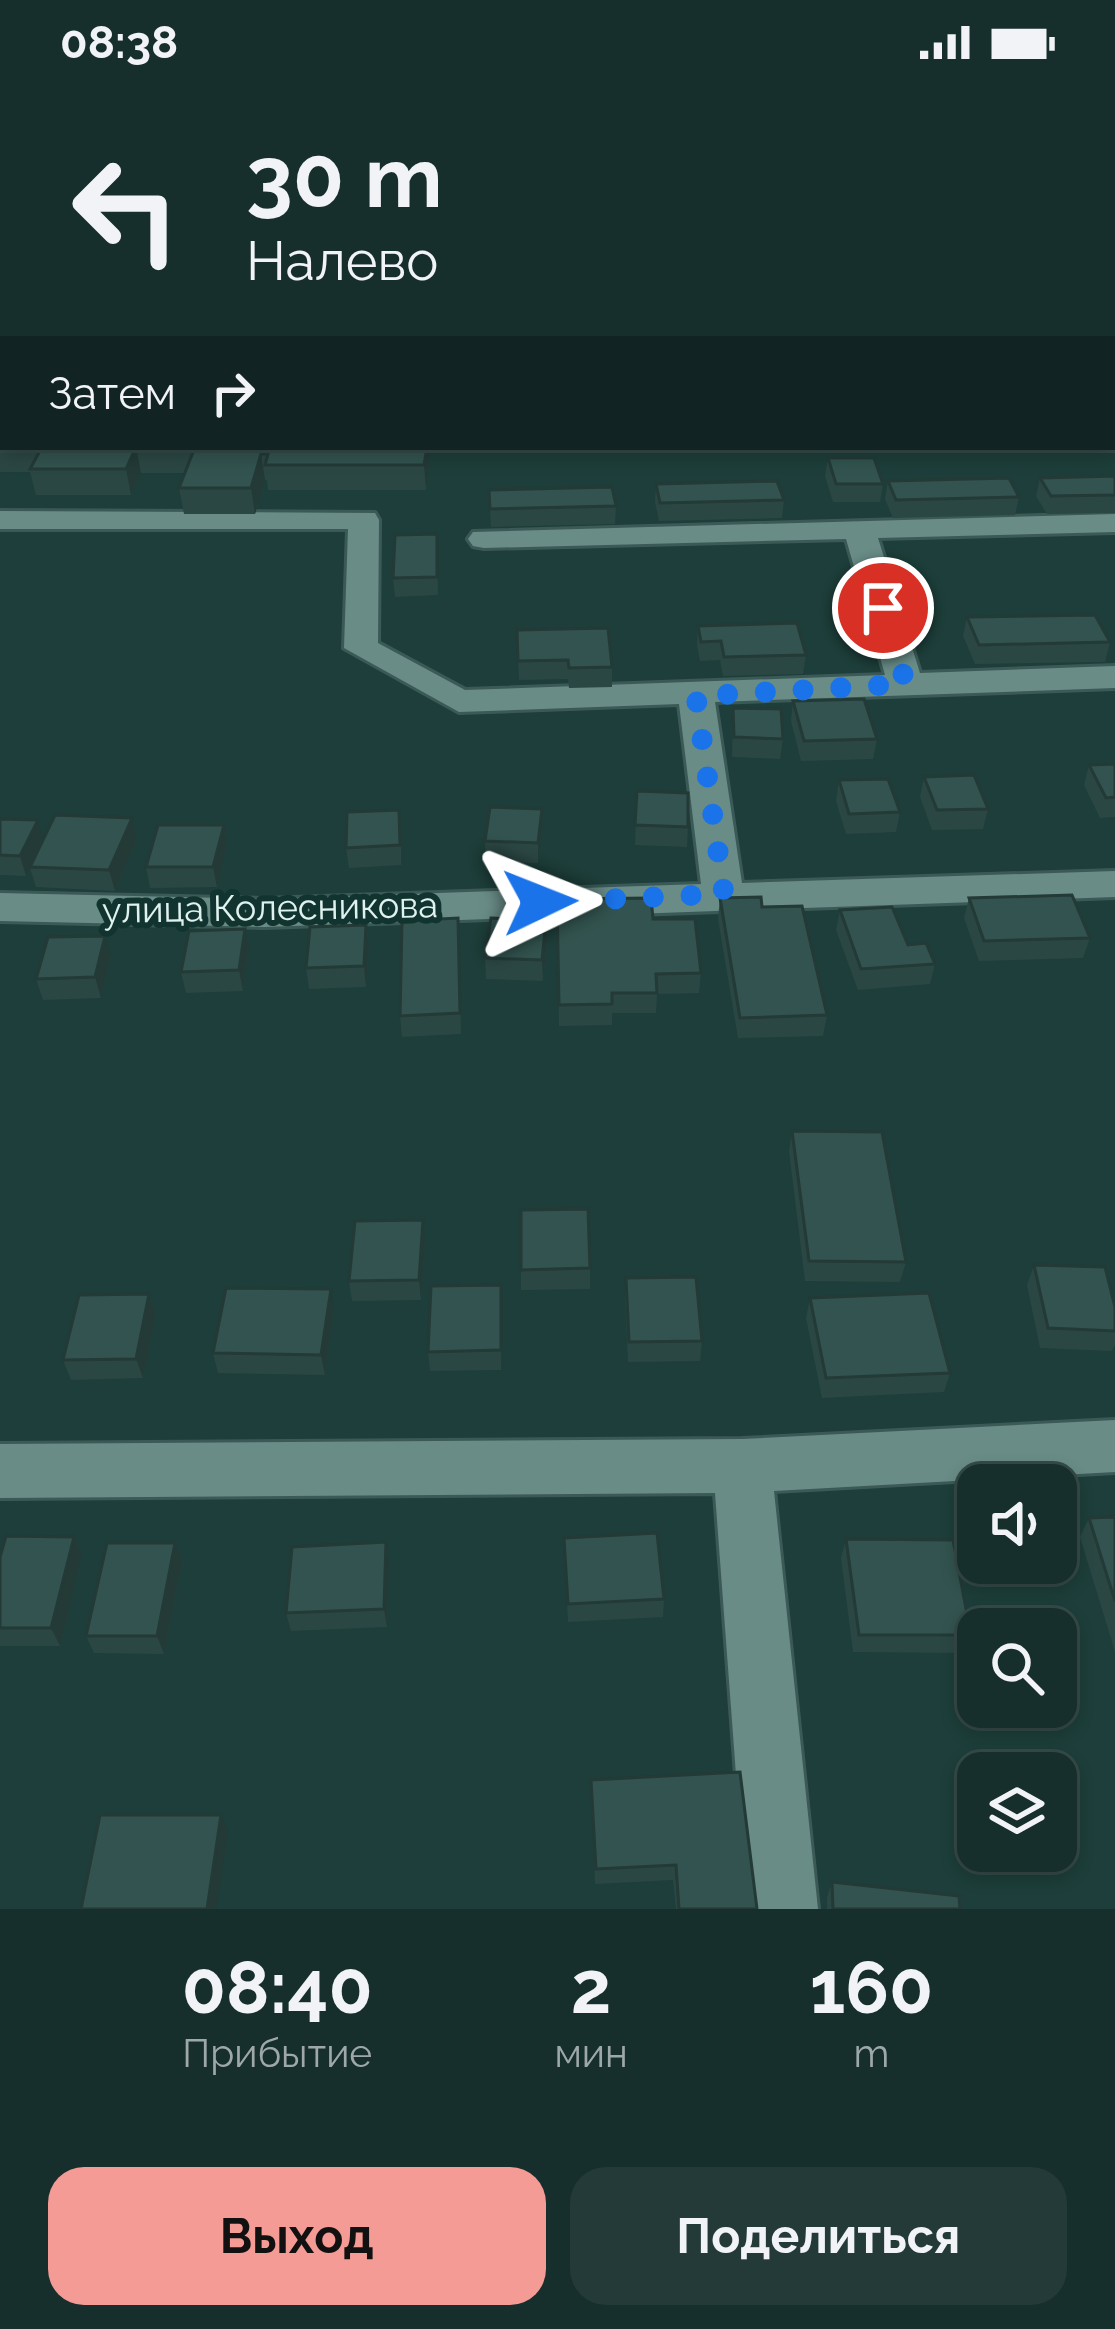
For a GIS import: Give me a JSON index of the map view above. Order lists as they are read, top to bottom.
{
  "streets": {
    "street": ["улица Колесникова"]
  },
  "page": {
    "status": "08:38",
    "turn": ["30 m", "Налево"],
    "then": "Затем",
    "eta": [
      "08:40",
      "Прибытие",
      "2",
      "мин",
      "160",
      "m"
    ],
    "buttons": ["Выход", "Поделиться"]
  }
}
